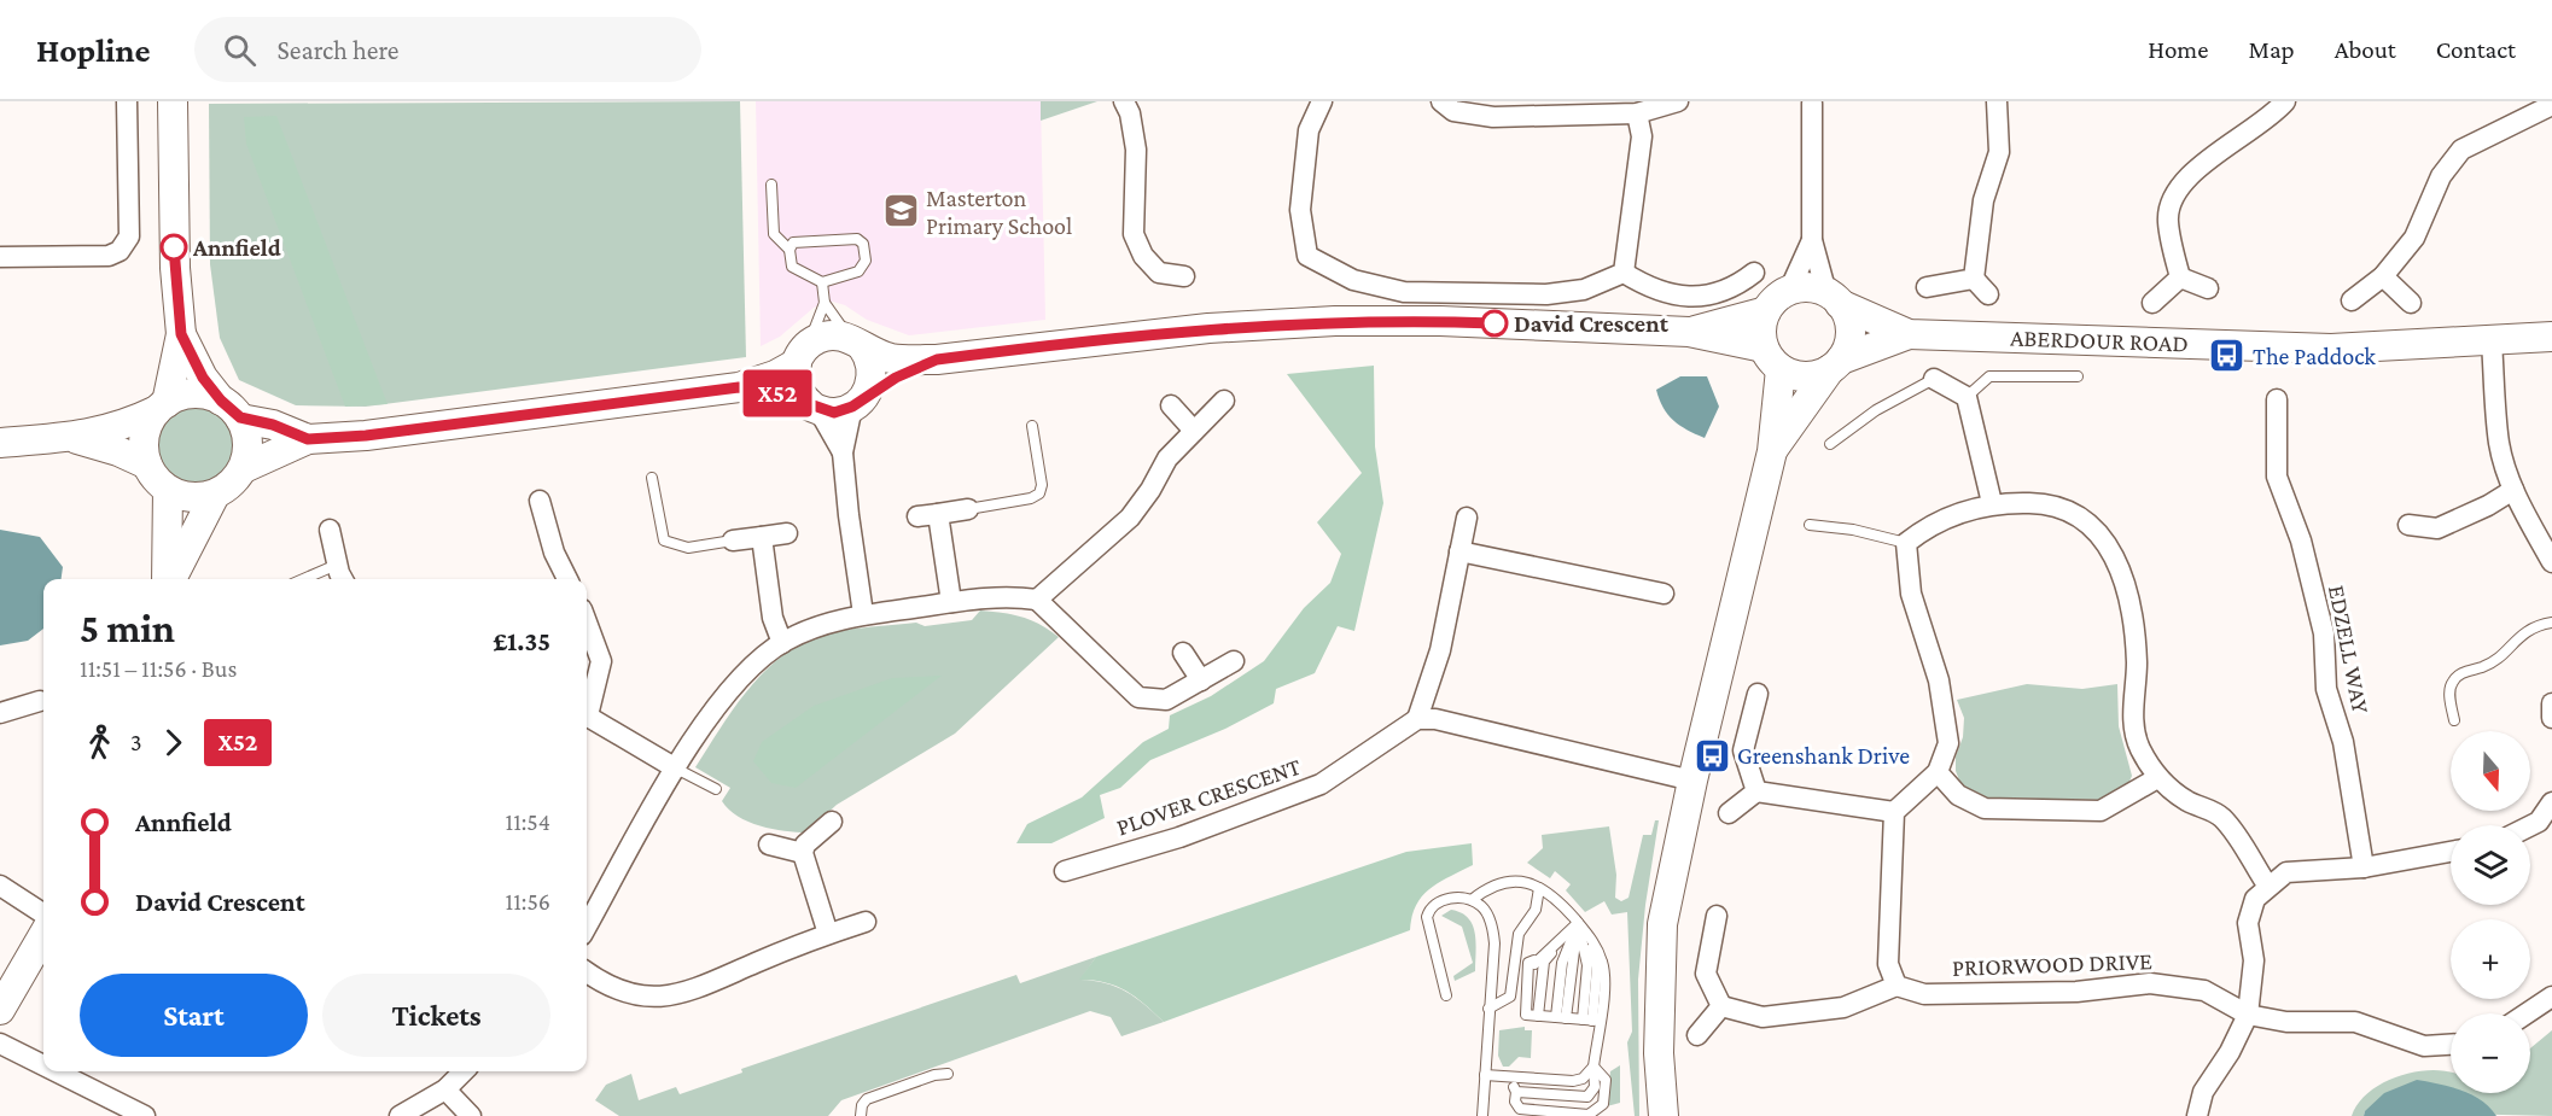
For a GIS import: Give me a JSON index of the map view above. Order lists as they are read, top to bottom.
{
  "streets": {
    "main road": ["ABERDOUR ROAD"],
    "street": ["EDZELL WAY", "PLOVER CRESCENT", "PRIORWOOD DRIVE"]
  },
  "places": {
    "school or university": ["Masterton Primary School"],
    "other": ["Annfield", "David Crescent"],
    "bus stop": ["The Paddock", "Greenshank Drive"]
  },
  "lines": ["bus line X52"],
  "north": "bottom",
  "page": {
    "header": "Hopline",
    "search": "Search here",
    "nav": [
      "Home",
      "Map",
      "About",
      "Contact"
    ],
    "on_map": "X52",
    "heading": ["5 min", "11:51 – 11:56 · Bus", "£1.35"],
    "legs": ["3", "X52"],
    "map_buttons": ["+", "−"],
    "list": [
      {
        "name": "Annfield",
        "value": "11:54"
      },
      {
        "name": "David Crescent",
        "value": "11:56"
      }
    ],
    "buttons": ["Start", "Tickets"]
  }
}
